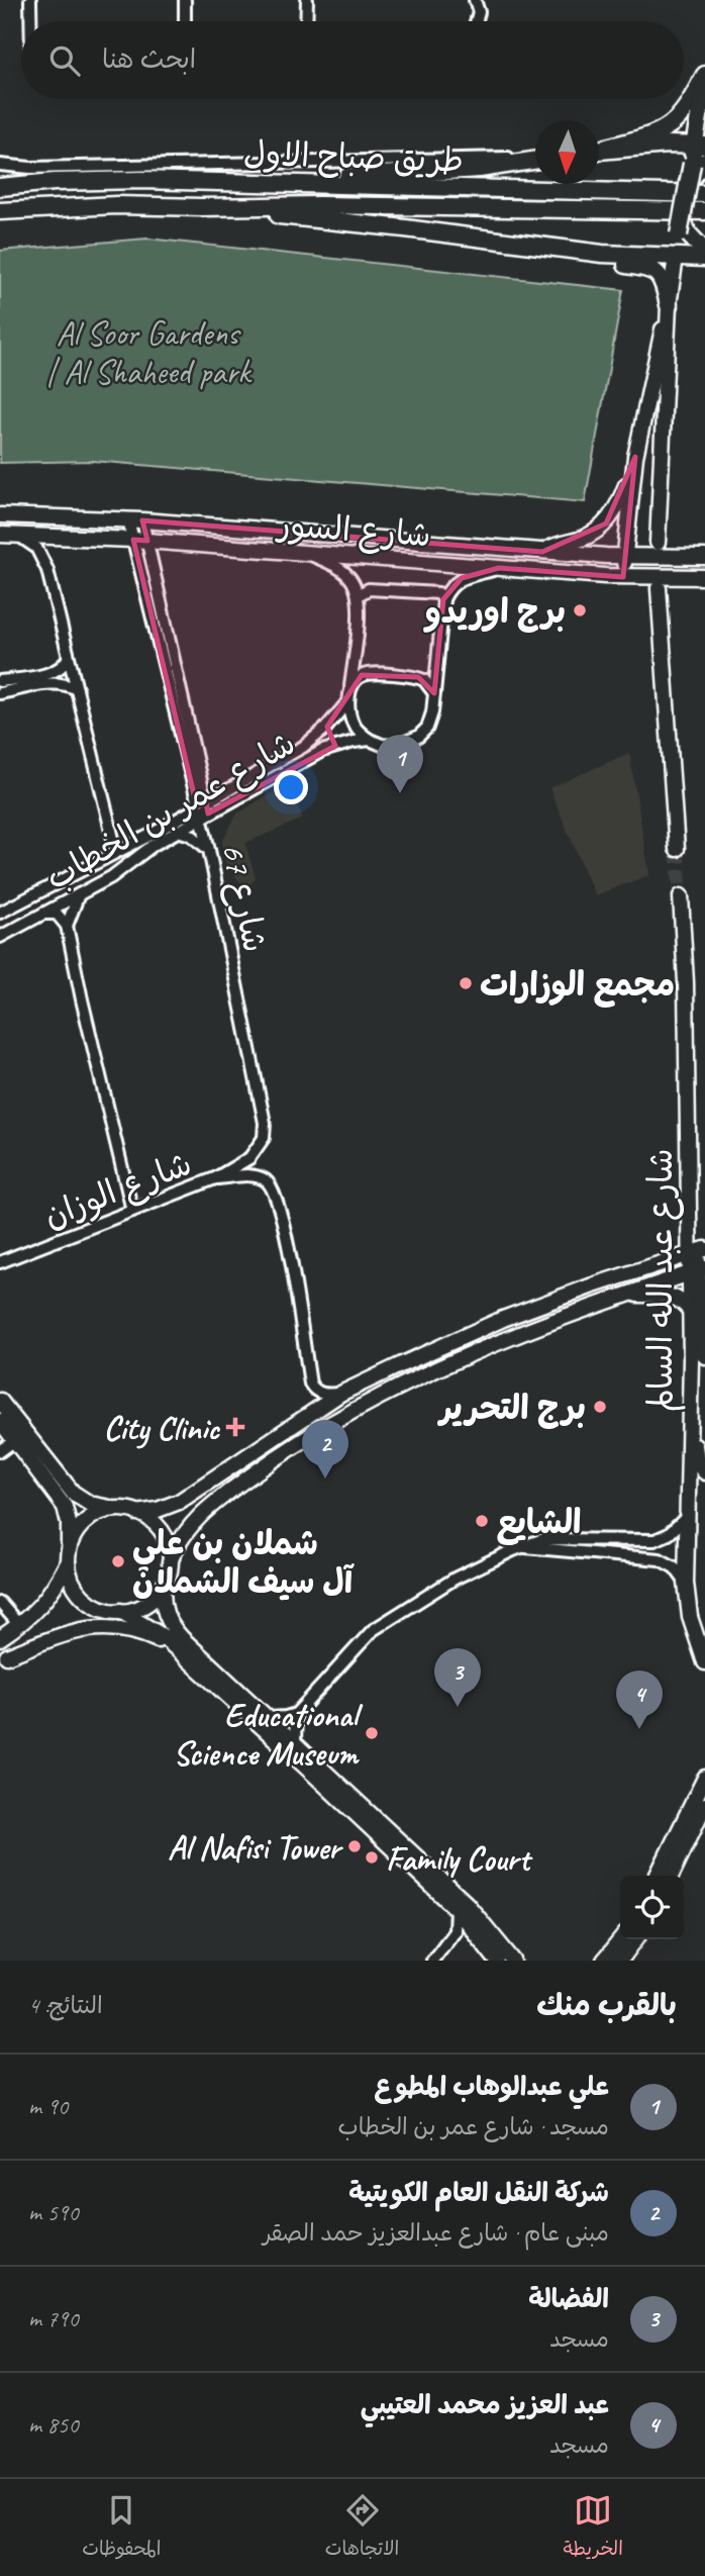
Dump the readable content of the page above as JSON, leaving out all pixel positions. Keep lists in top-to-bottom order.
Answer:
{
  "streets": {
    "highway": ["طريق صباح الاول"],
    "main road": ["شارع السور", "شارع عبد الله السالم"],
    "street": ["شارع عمر بن الخطاب", "شارع 67", "شارع الوزان"]
  },
  "crossings": [
    ["شارع السور", "شارع 67"],
    ["شارع عمر بن الخطاب", "شارع 67"],
    ["شارع 67", "شارع الوزان"]
  ],
  "parks": ["Al Soor Gardens | Al Shaheed park"],
  "places": {
    "other": [
      "برج اوريدو",
      "مجمع الوزارات",
      "برج التحرير",
      "الشايع",
      "شملان بن علي آل سيف الشملان",
      "Educational Science Museum",
      "Al Nafisi Tower",
      "Family Court"
    ],
    "health": ["City Clinic"]
  },
  "north": "bottom",
  "page": {
    "search": "ابحث هنا",
    "pins": [
      "1",
      "2",
      "3",
      "4"
    ],
    "heading": ["بالقرب منك", "النتائج: 4"],
    "list": [
      {
        "mark": "1",
        "name": "علي عبدالوهاب المطوع",
        "note": "مسجد · شارع عمر بن الخطاب",
        "value": "90 m"
      },
      {
        "mark": "2",
        "name": "شركة النقل العام الكويتية",
        "note": "مبنى عام · شارع عبدالعزيز حمد الصقر",
        "value": "590 m"
      },
      {
        "mark": "3",
        "name": "الفضالة",
        "note": "مسجد",
        "value": "790 m"
      },
      {
        "mark": "4",
        "name": "عبد العزيز محمد العتيبي",
        "note": "مسجد",
        "value": "850 m"
      }
    ],
    "nav": ["الخريطة", "الاتجاهات", "المحفوظات"]
  }
}
